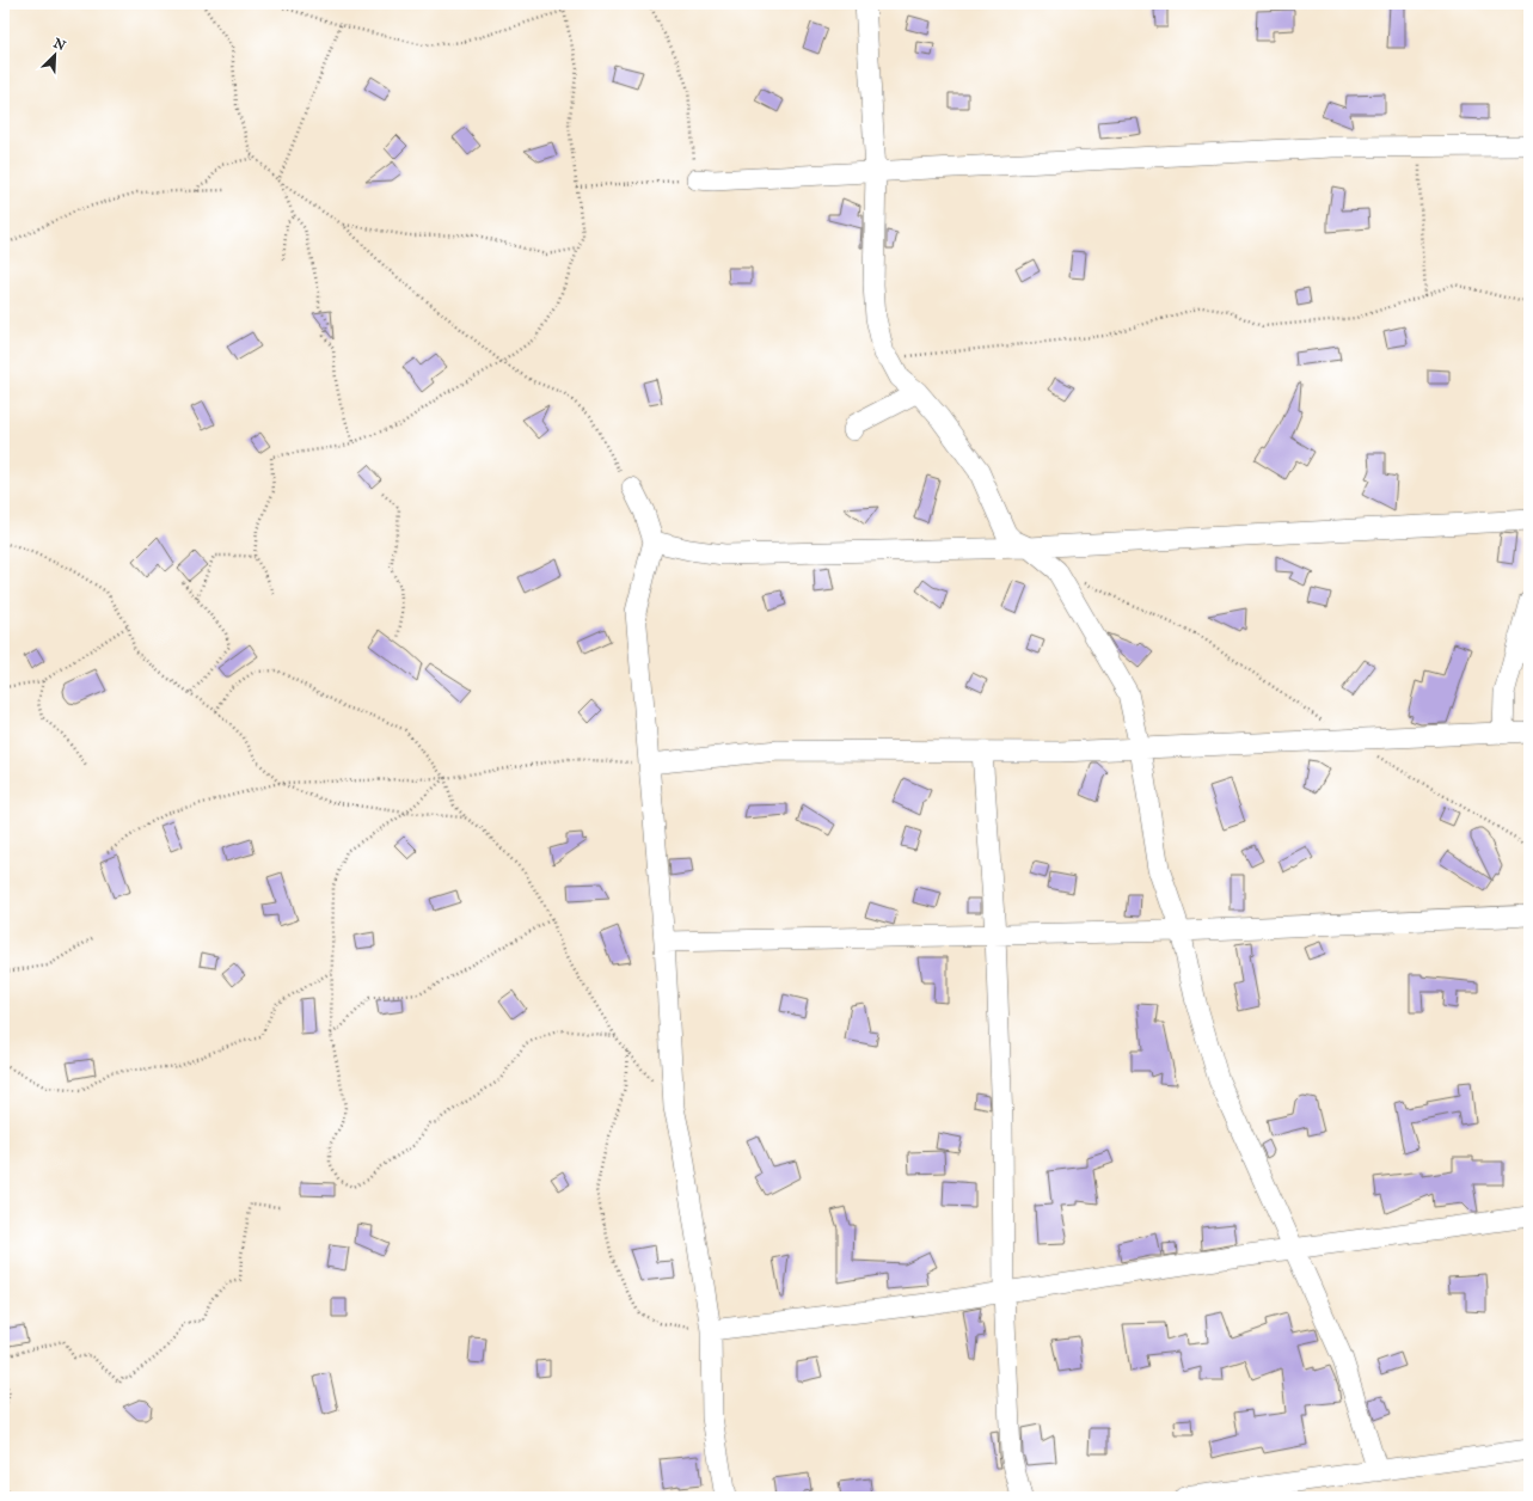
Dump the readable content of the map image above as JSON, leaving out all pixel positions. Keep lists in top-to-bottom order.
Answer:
{
  "north": "top right"
}
